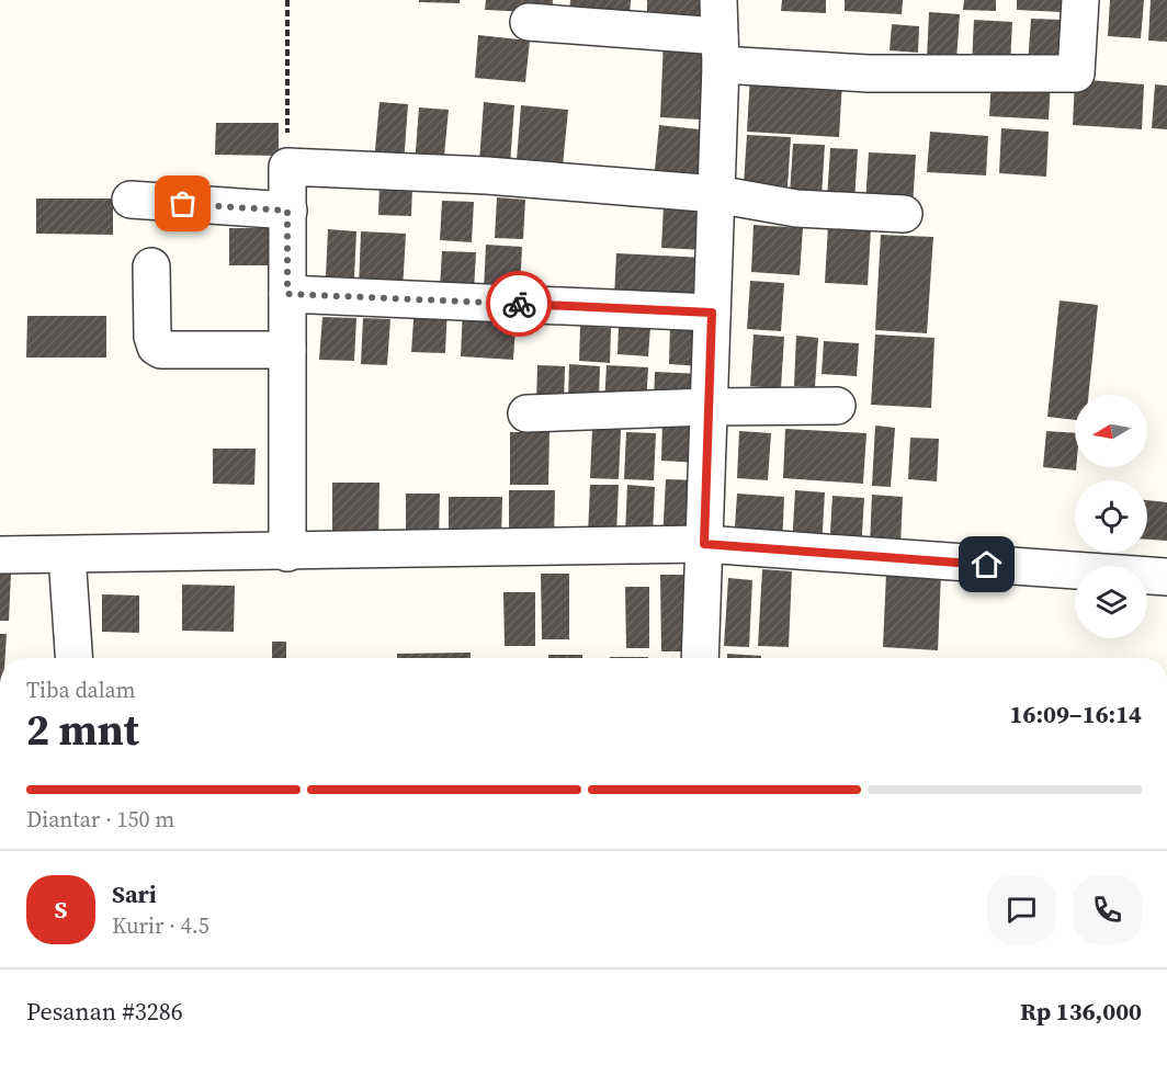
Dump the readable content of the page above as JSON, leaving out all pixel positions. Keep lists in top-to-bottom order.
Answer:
{
  "north": "left",
  "page": {
    "heading": ["2 mnt", "Tiba dalam", "16:09–16:14"],
    "panel": [
      "Sari",
      "Kurir · 4.5",
      "Pesanan #3286",
      "Rp 136,000"
    ],
    "bar": "Diantar · 150 m",
    "round": "S"
  }
}
